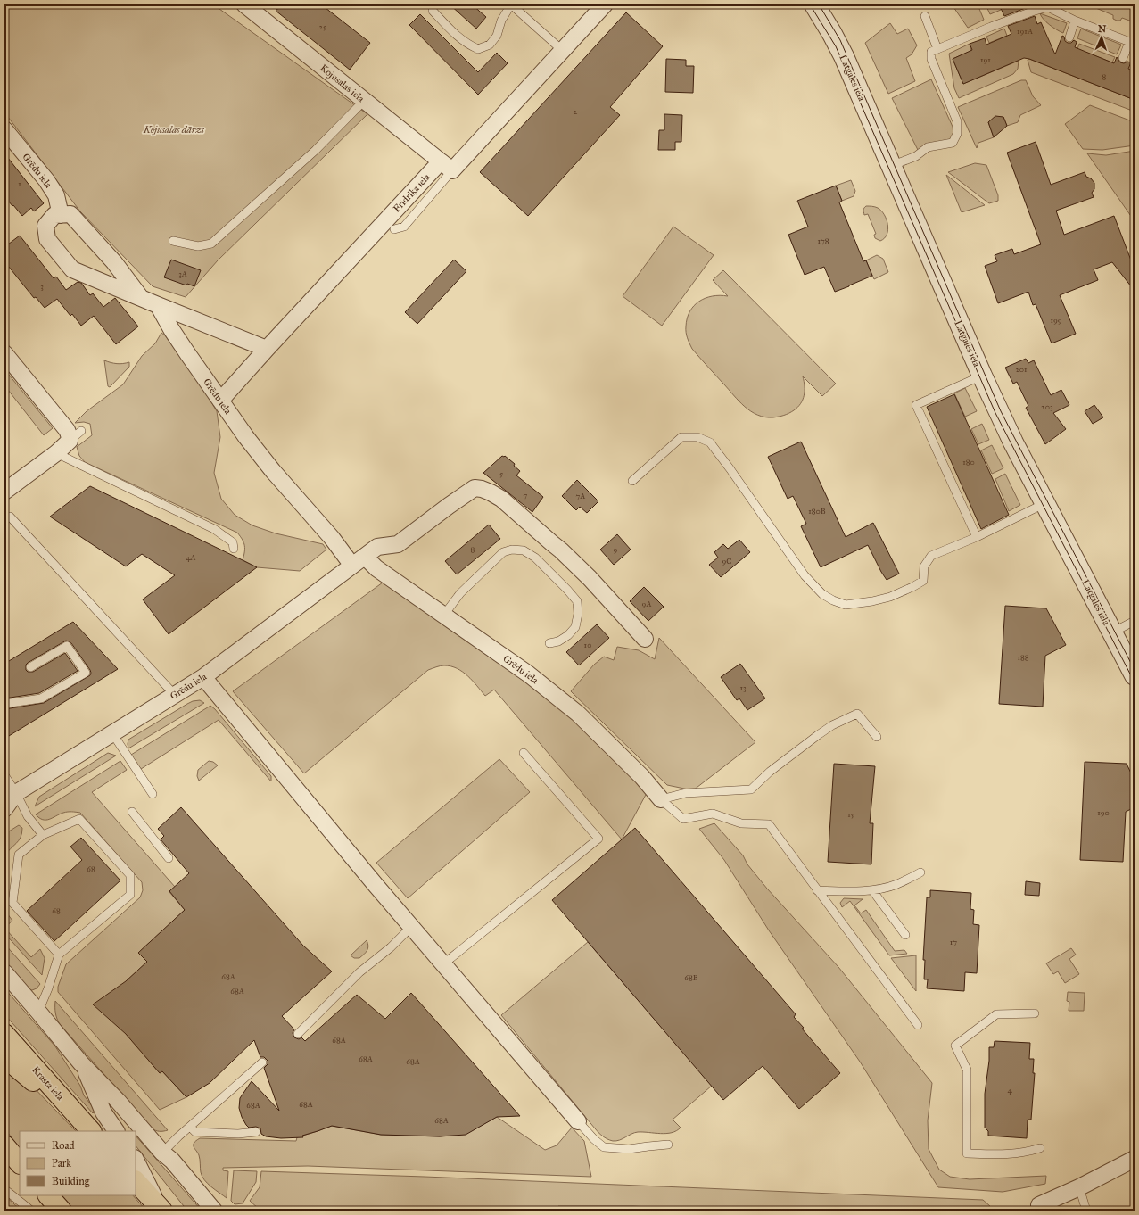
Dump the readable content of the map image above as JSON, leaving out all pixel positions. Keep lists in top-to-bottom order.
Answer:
{
  "streets": {
    "highway": ["Krasta iela"],
    "street": [
      "Latgales iela",
      "Kojusalas iela",
      "Grēdu iela",
      "Fridriķa iela"
    ]
  },
  "crossings": [
    ["Kojusalas iela", "Fridriķa iela"],
    ["Grēdu iela", "Fridriķa iela"]
  ],
  "parks": ["Kojusalas dārzs"],
  "house_numbers": [
    "25",
    "191A",
    "191",
    "8",
    "2",
    "1",
    "178",
    "3A",
    "3",
    "199",
    "201",
    "203",
    "180",
    "5",
    "7",
    "7A",
    "180B",
    "8",
    "9",
    "4A",
    "9C",
    "9A",
    "10",
    "188",
    "13",
    "190",
    "15",
    "68",
    "68",
    "17",
    "68A",
    "68B",
    "68A",
    "68A",
    "68A",
    "68A",
    "4",
    "68A",
    "68A",
    "68A"
  ],
  "legend": ["Road", "Park", "Building"],
  "north": "top"
}
